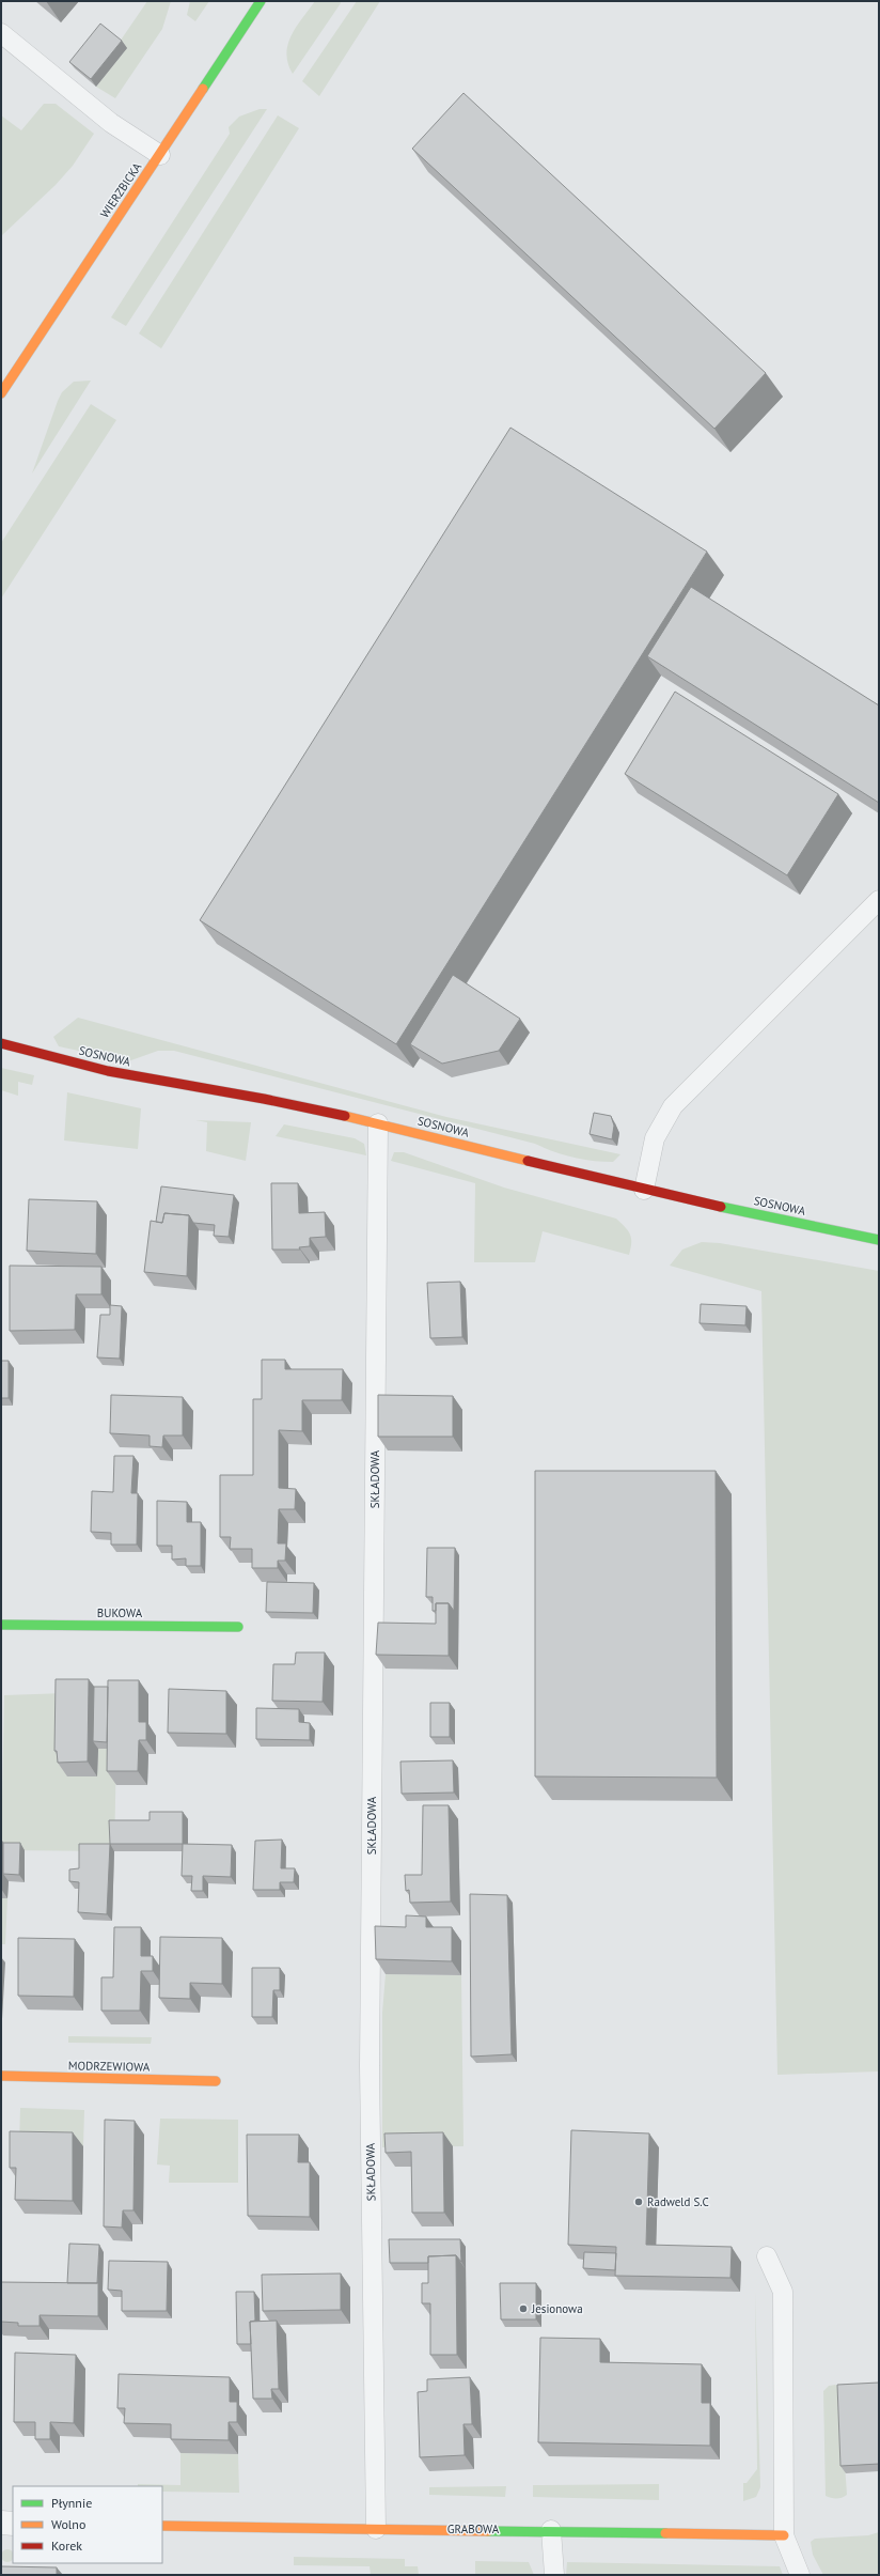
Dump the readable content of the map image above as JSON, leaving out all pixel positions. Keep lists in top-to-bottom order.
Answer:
{
  "streets": {
    "street": [
      "WIERZBICKA",
      "SOSNOWA",
      "BUKOWA",
      "MODRZEWIOWA",
      "GRABOWA"
    ],
    "lane": ["SKŁADOWA"]
  },
  "crossings": [
    ["SOSNOWA", "SKŁADOWA"],
    ["SKŁADOWA", "GRABOWA"]
  ],
  "places": ["Radweld S.C", "Jesionowa"],
  "legend": ["Płynnie", "Wolno", "Korek"]
}
